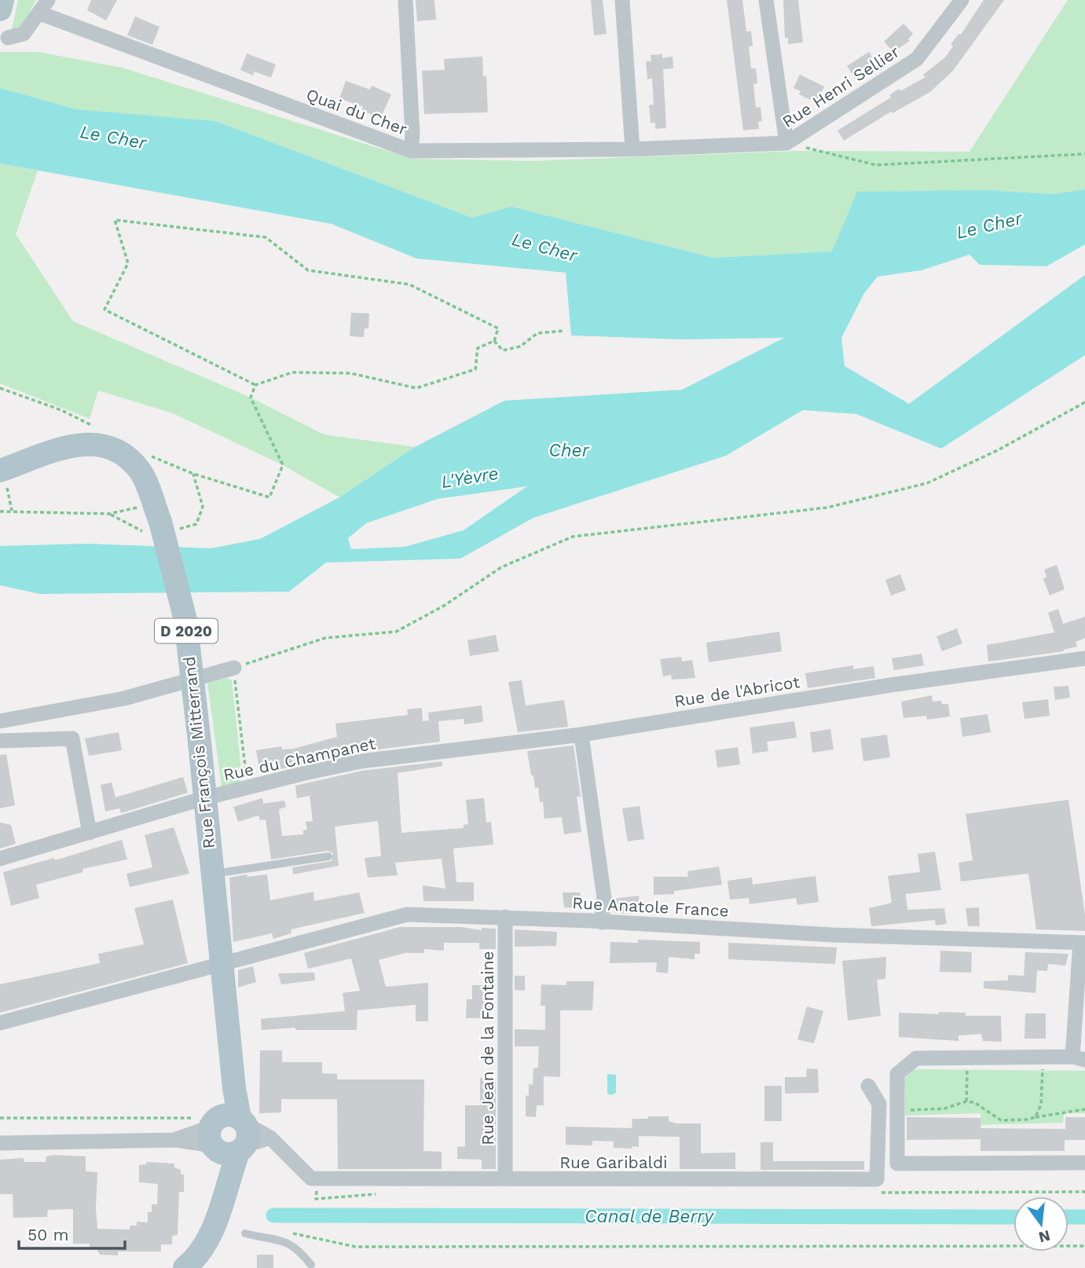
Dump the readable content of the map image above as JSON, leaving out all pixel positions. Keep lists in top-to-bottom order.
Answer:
{
  "streets": {
    "main road": ["D 2020", "Rue François Mitterrand"],
    "street": [
      "Rue Henri Sellier",
      "Quai du Cher",
      "Rue de l'Abricot",
      "Rue du Champanet",
      "Rue Anatole France",
      "Rue Jean de la Fontaine",
      "Rue Garibaldi"
    ]
  },
  "crossings": [
    ["Rue Henri Sellier", "Quai du Cher"],
    ["Rue de l'Abricot", "Rue du Champanet"],
    ["Rue François Mitterrand", "Rue du Champanet"],
    ["Rue François Mitterrand", "Rue Anatole France"],
    ["Rue François Mitterrand", "Rue Garibaldi"],
    ["Rue Anatole France", "Rue Jean de la Fontaine"],
    ["Rue Jean de la Fontaine", "Rue Garibaldi"]
  ],
  "water": [
    "Le Cher",
    "Cher",
    "L'Yèvre",
    "Canal de Berry"
  ],
  "scale_bar": "50 m",
  "north": "bottom"
}
